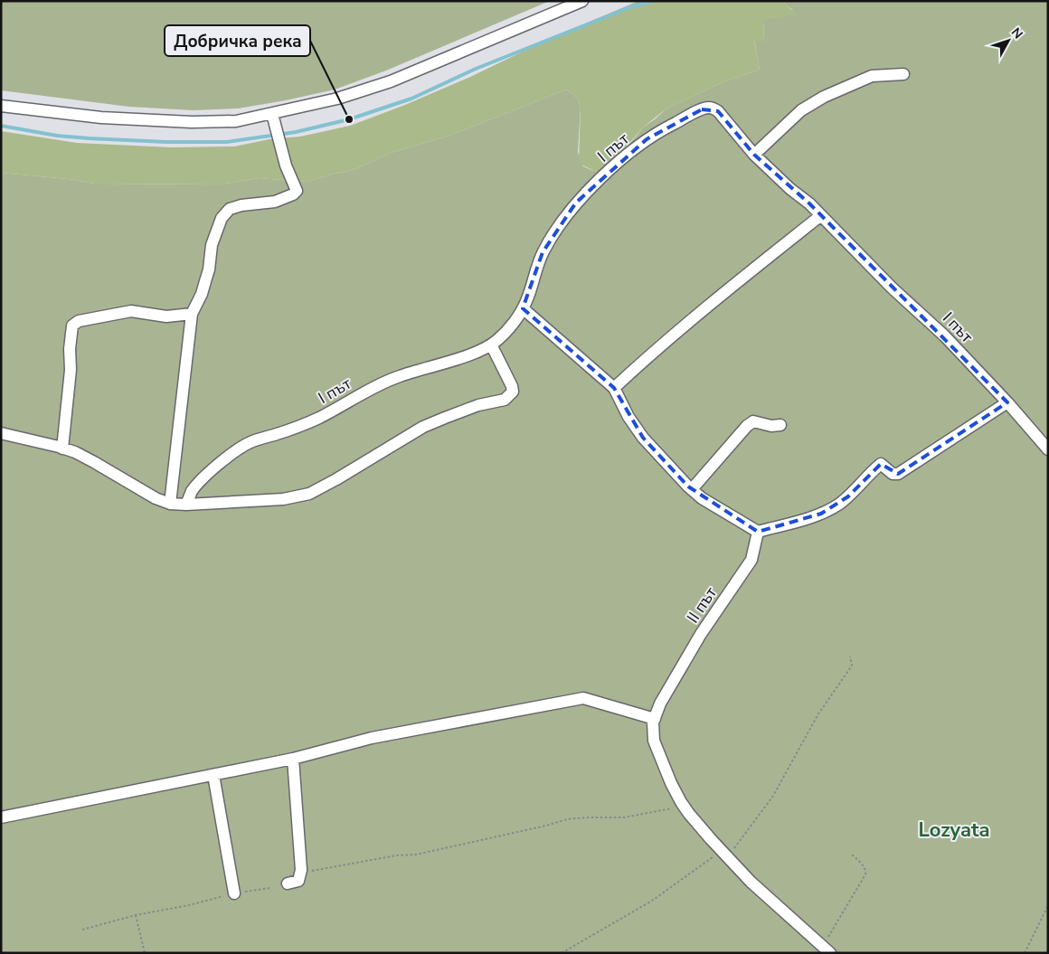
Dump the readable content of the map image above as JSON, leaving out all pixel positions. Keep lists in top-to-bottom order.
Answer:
{
  "streets": {
    "street": ["І път", "ІІ път"]
  },
  "districts": ["Lozyata"],
  "places": ["Добричка река"],
  "north": "top right"
}
